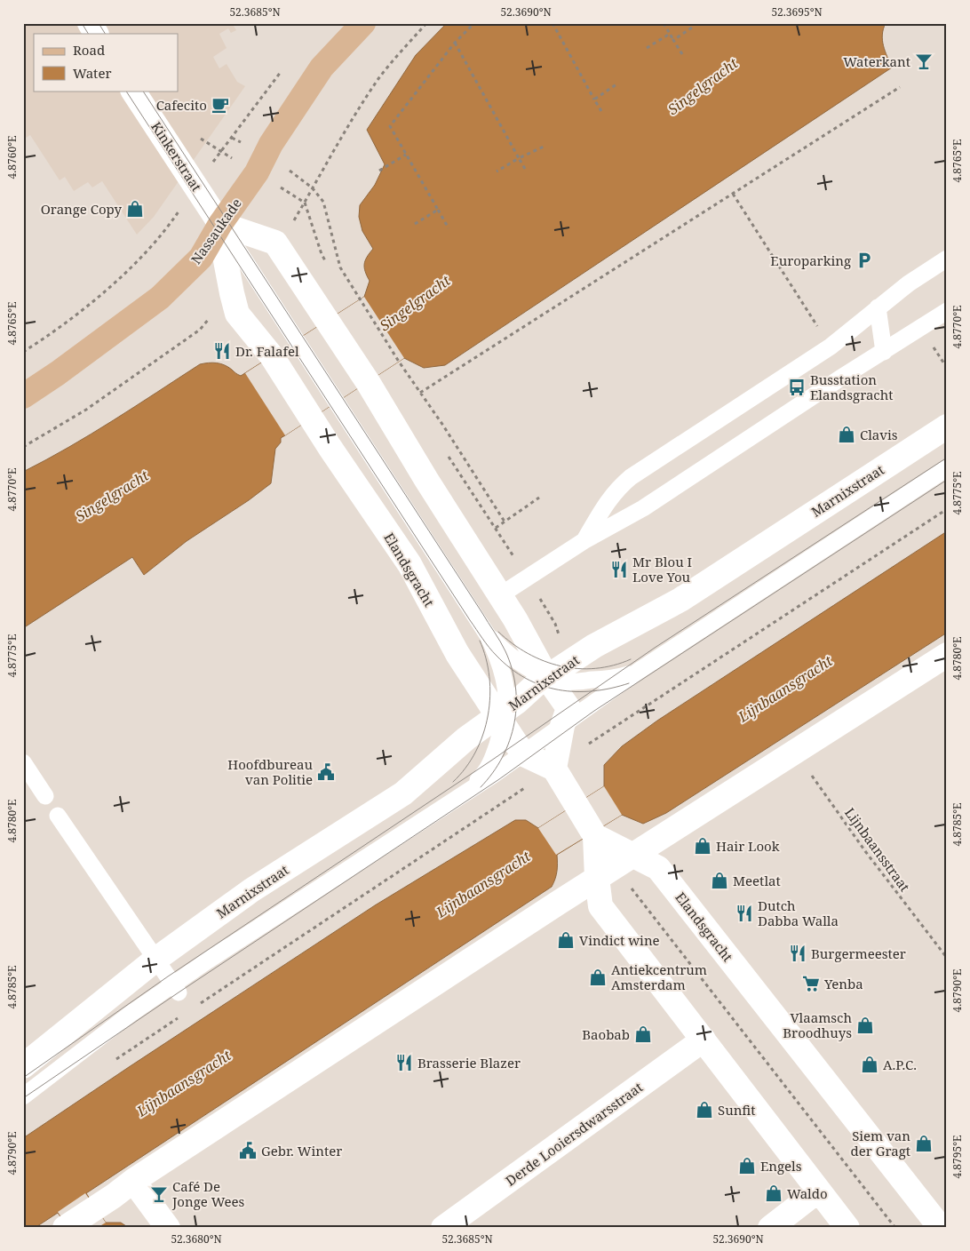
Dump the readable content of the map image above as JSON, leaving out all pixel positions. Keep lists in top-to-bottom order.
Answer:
{
  "streets": {
    "main road": ["Nassaukade"],
    "street": [
      "Kinkerstraat",
      "Marnixstraat",
      "Elandsgracht",
      "Derde Looiersdwarsstraat"
    ],
    "path": ["Lijnbaansstraat"]
  },
  "crossings": [
    ["Kinkerstraat", "Nassaukade"],
    ["Kinkerstraat", "Elandsgracht"],
    ["Marnixstraat", "Elandsgracht"]
  ],
  "water": ["Singelgracht", "Lijnbaansgracht"],
  "places": {
    "bar": ["Waterkant", "Café De Jonge Wees"],
    "cafe": ["Cafecito"],
    "shop": [
      "Orange Copy",
      "Clavis",
      "Hair Look",
      "Meetlat",
      "Vindict wine",
      "Antiekcentrum Amsterdam",
      "Vlaamsch Broodhuys",
      "Baobab",
      "A.P.C.",
      "Sunfit",
      "Siem van der Gragt",
      "Engels",
      "Waldo"
    ],
    "parking": ["Europarking"],
    "restaurant": [
      "Dr. Falafel",
      "Mr Blou I Love You",
      "Dutch Dabba Walla",
      "Burgermeester",
      "Brasserie Blazer"
    ],
    "bus stop": ["Busstation Elandsgracht"],
    "public building": ["Hoofdbureau van Politie", "Gebr. Winter"],
    "supermarket": ["Yenba"]
  },
  "legend": ["Road", "Water"],
  "coordinates": [
    "52.3685°N",
    "52.3690°N",
    "52.3695°N",
    "4.8760°E",
    "4.8765°E",
    "4.8770°E",
    "4.8775°E",
    "4.8780°E",
    "4.8785°E",
    "4.8790°E",
    "4.8795°E",
    "52.3680°N"
  ]
}
